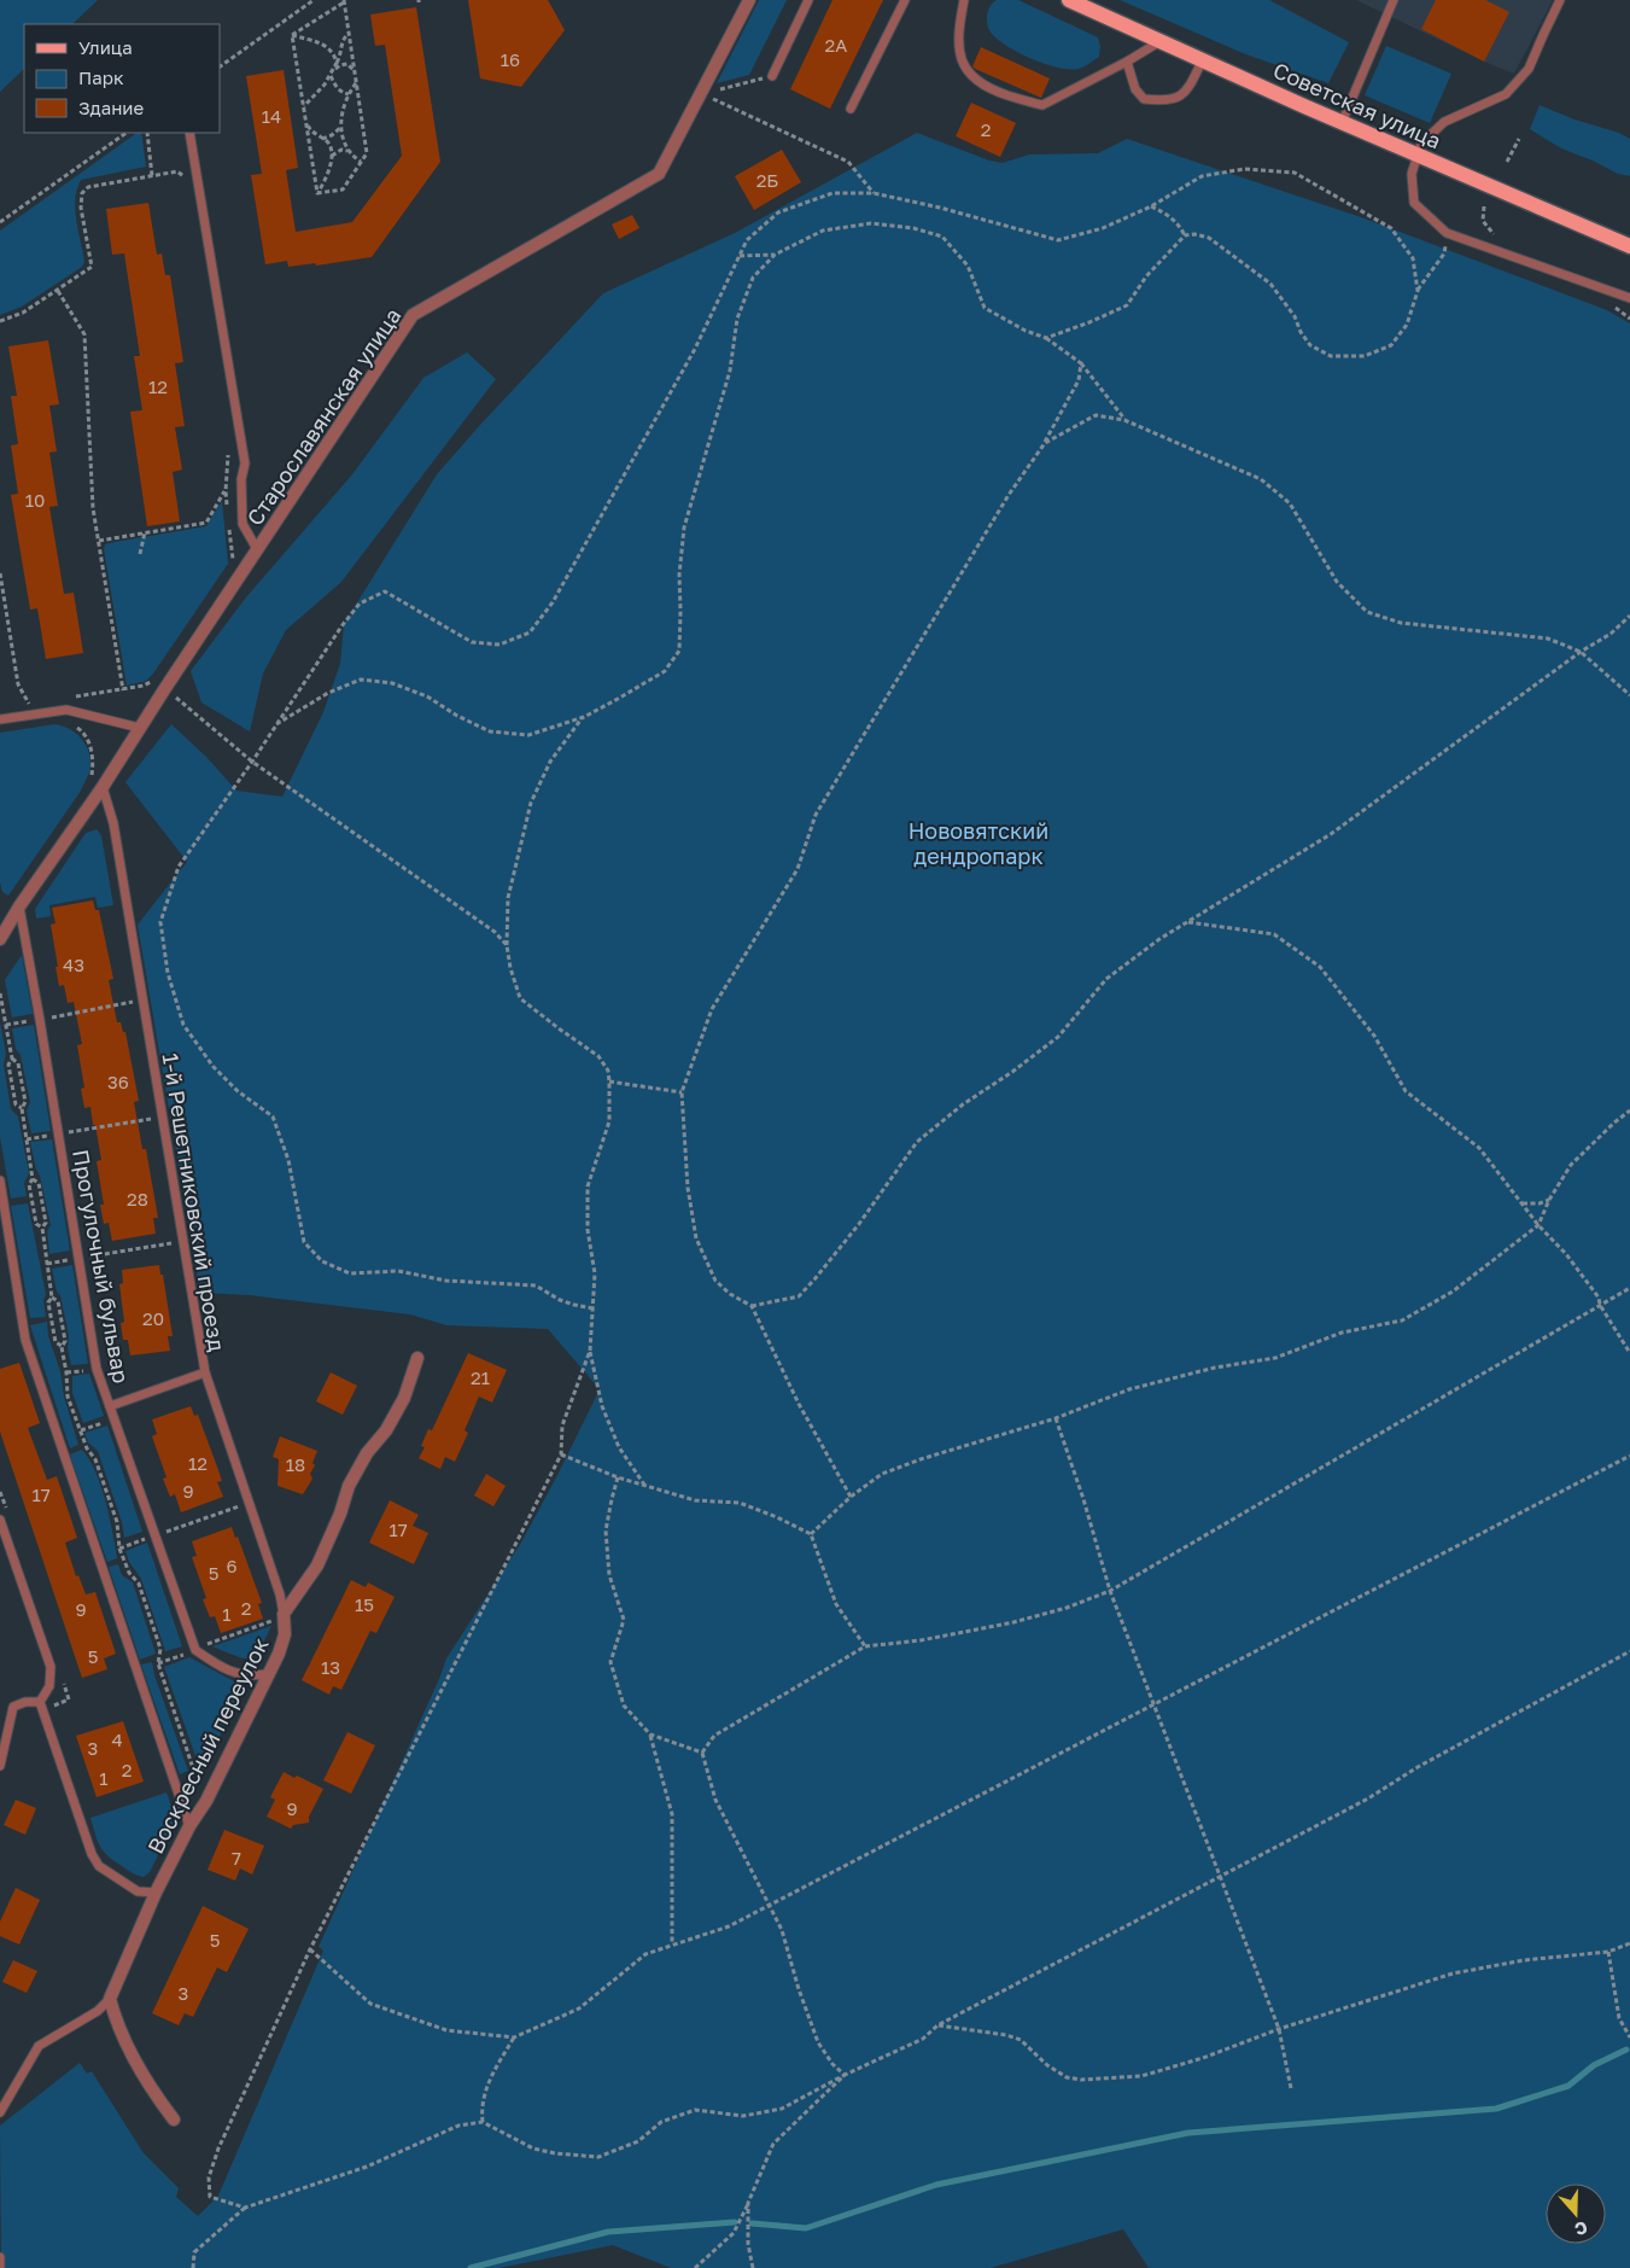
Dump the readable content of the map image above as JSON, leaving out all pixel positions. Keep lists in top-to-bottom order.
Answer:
{
  "streets": {
    "main road": ["Советская улица"],
    "street": ["Старославянская улица", "Воскресный переулок"],
    "lane": ["1-й Решетниковский проезд", "Прогулочный бульвар"]
  },
  "crossings": [
    ["Старославянская улица", "1-й Решетниковский проезд"],
    ["Старославянская улица", "Прогулочный бульвар"],
    ["1-й Решетниковский проезд", "Воскресный переулок"]
  ],
  "parks": ["Нововятский дендропарк"],
  "house_numbers": [
    "2А",
    "16",
    "14",
    "2",
    "2Б",
    "12",
    "10",
    "43",
    "36",
    "28",
    "20",
    "21",
    "12",
    "18",
    "9",
    "17",
    "17",
    "6",
    "5",
    "15",
    "2",
    "9",
    "1",
    "5",
    "13",
    "4",
    "3",
    "2",
    "1",
    "9",
    "7",
    "5",
    "3"
  ],
  "legend": ["Улица", "Парк", "Здание"],
  "north": "bottom"
}
